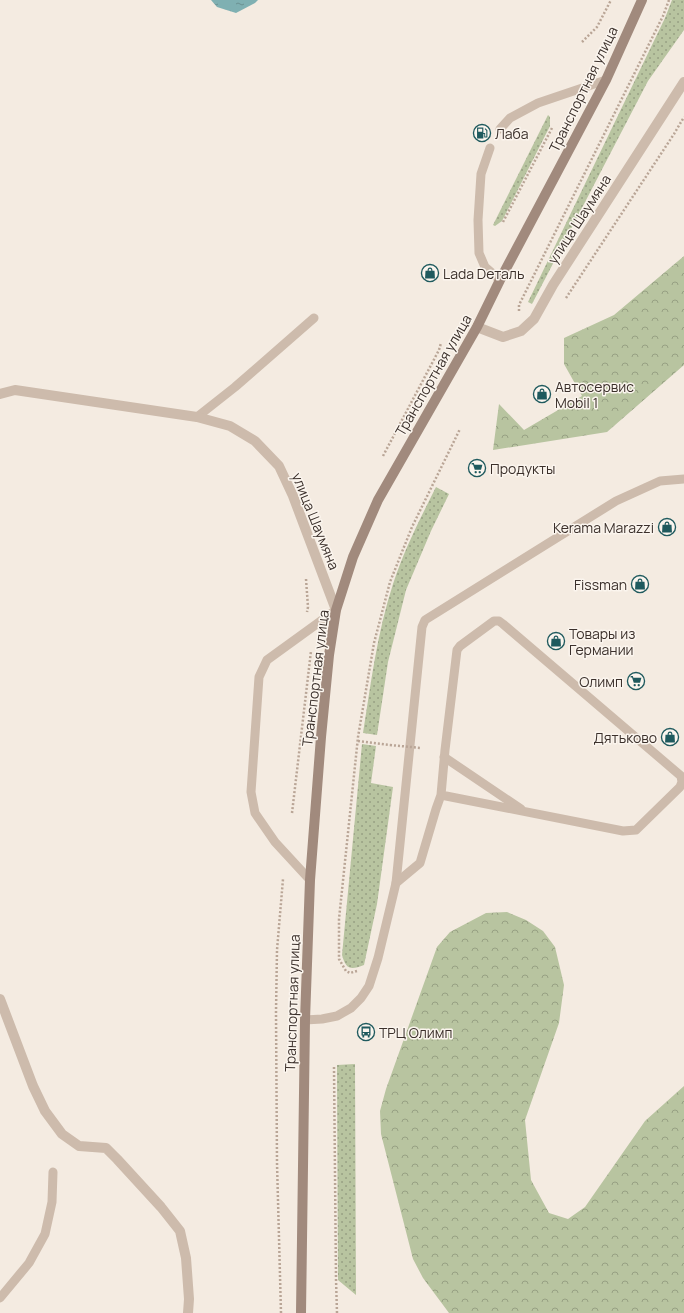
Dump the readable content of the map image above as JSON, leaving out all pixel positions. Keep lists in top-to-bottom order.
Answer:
{
  "streets": {
    "main road": ["Транспортная улица"],
    "street": ["улица Шаумяна"]
  },
  "crossings": [
    ["Транспортная улица", "улица Шаумяна"]
  ],
  "places": {
    "fuel station": ["Лаба"],
    "shop": [
      "Lada Dеталь",
      "Автосервис Mobil 1",
      "Kerama Marazzi",
      "Fissman",
      "Товары из Германии",
      "Дятьково"
    ],
    "supermarket": ["Продукты", "Олимп"],
    "bus stop": ["ТРЦ Олимп"]
  }
}
